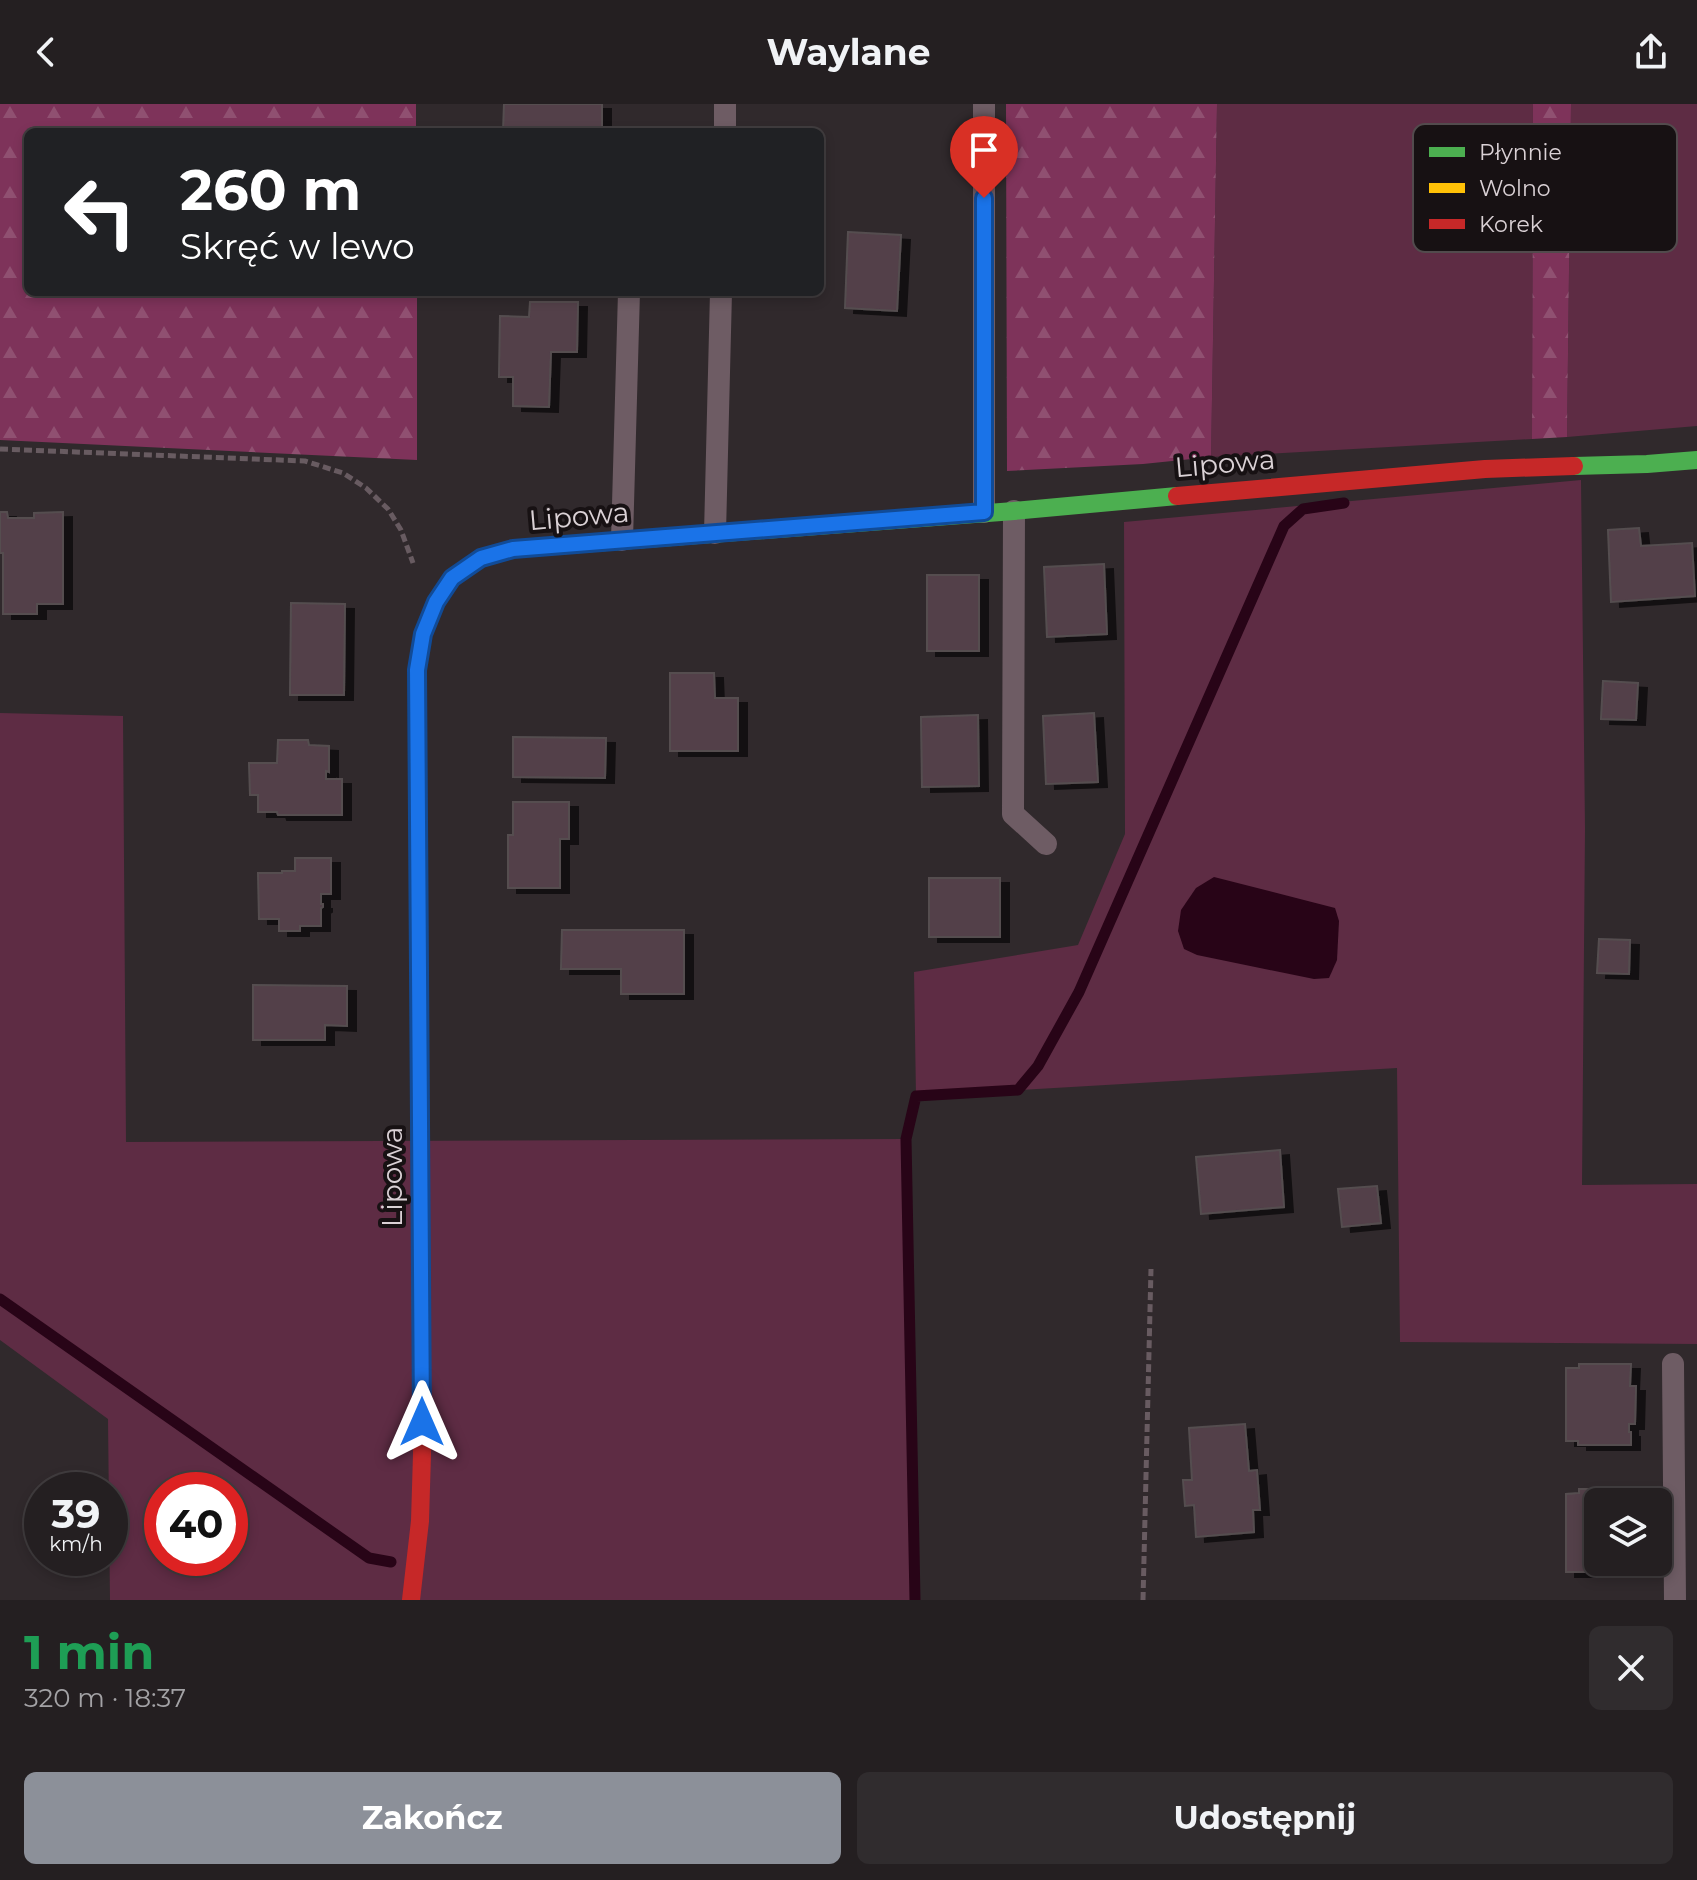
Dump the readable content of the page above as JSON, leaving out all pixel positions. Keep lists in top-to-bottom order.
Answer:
{
  "streets": {
    "street": ["Lipowa"]
  },
  "legend": ["Płynnie", "Wolno", "Korek"],
  "page": {
    "header": "Waylane",
    "turn": ["260 m", "Skręć w lewo"],
    "speed": "39 km/h",
    "limit": "40",
    "heading": ["1 min", "320 m · 18:37"],
    "buttons": ["Zakończ", "Udostępnij"]
  }
}
